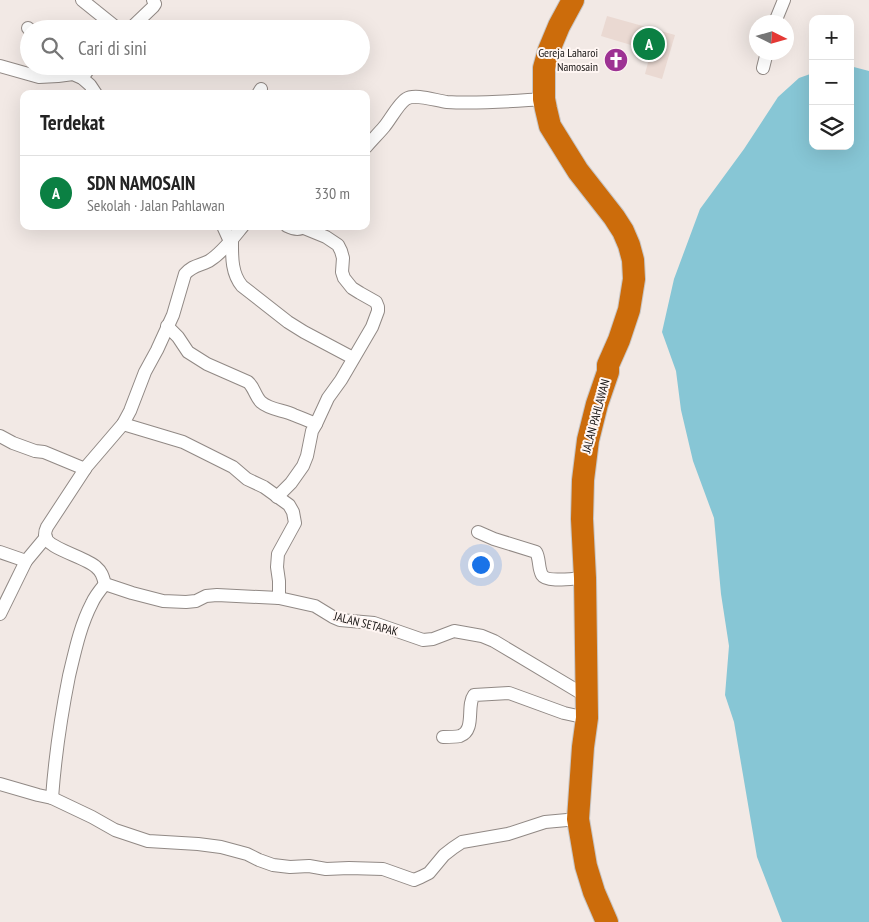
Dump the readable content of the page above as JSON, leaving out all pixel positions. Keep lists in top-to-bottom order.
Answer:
{
  "streets": {
    "highway": ["JALAN PAHLAWAN"],
    "street": ["JALAN SETAPAK"]
  },
  "crossings": [
    ["JALAN PAHLAWAN", "JALAN SETAPAK"]
  ],
  "places": {
    "church": ["Gereja Laharoi Namosain"]
  },
  "north": "right",
  "page": {
    "map_buttons": ["+", "−"],
    "search": "Cari di sini",
    "pins": "A",
    "heading": "Terdekat",
    "list": [
      {
        "mark": "A",
        "name": "SDN NAMOSAIN",
        "note": "Sekolah · Jalan Pahlawan",
        "value": "330 m"
      }
    ]
  }
}
